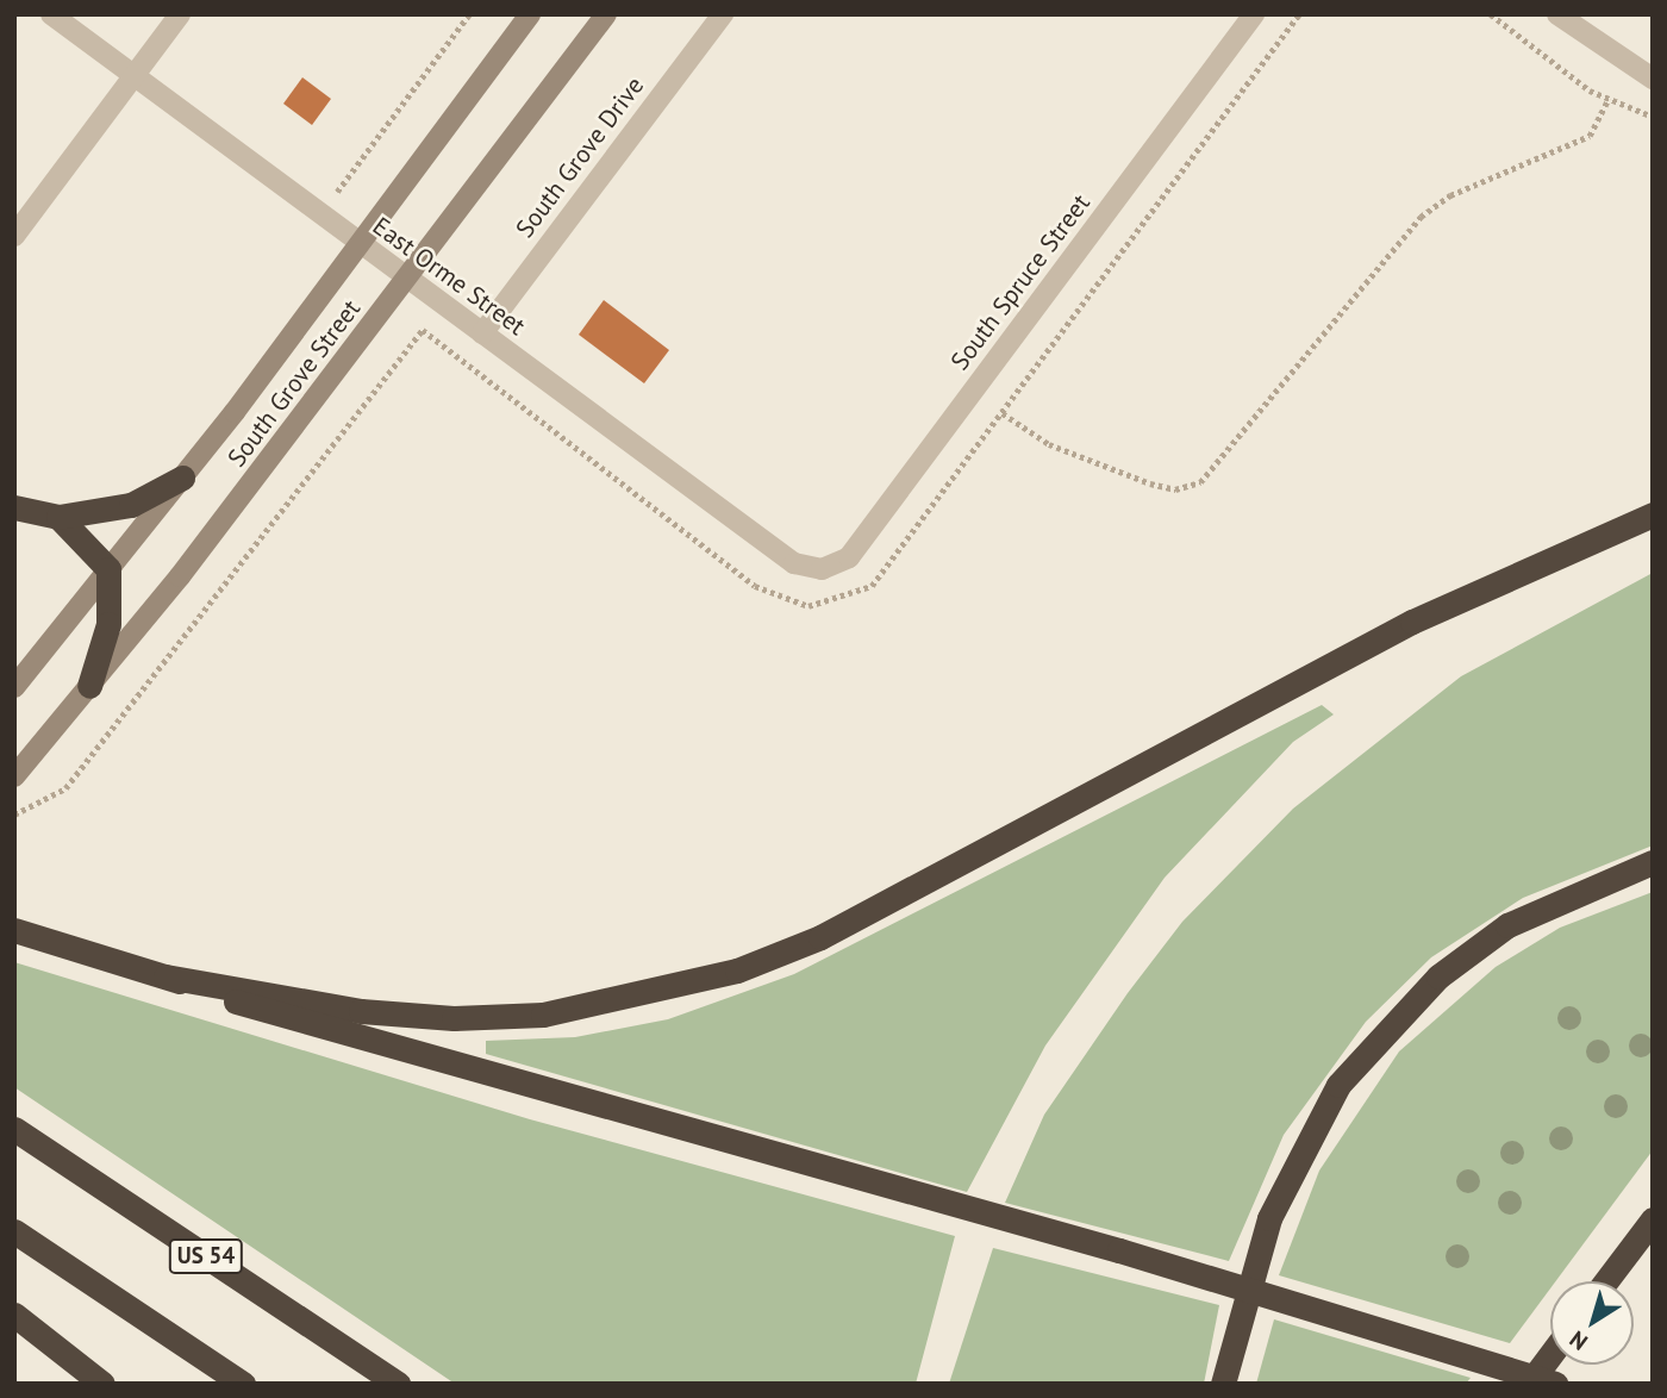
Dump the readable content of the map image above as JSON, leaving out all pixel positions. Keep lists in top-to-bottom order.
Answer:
{
  "streets": {
    "highway": ["US 54"],
    "street": [
      "South Grove Drive",
      "East Orme Street",
      "South Spruce Street",
      "South Grove Street"
    ]
  },
  "crossings": [
    ["South Grove Drive", "East Orme Street"],
    ["East Orme Street", "South Spruce Street"],
    ["East Orme Street", "South Grove Street"]
  ],
  "north": "bottom left"
}
